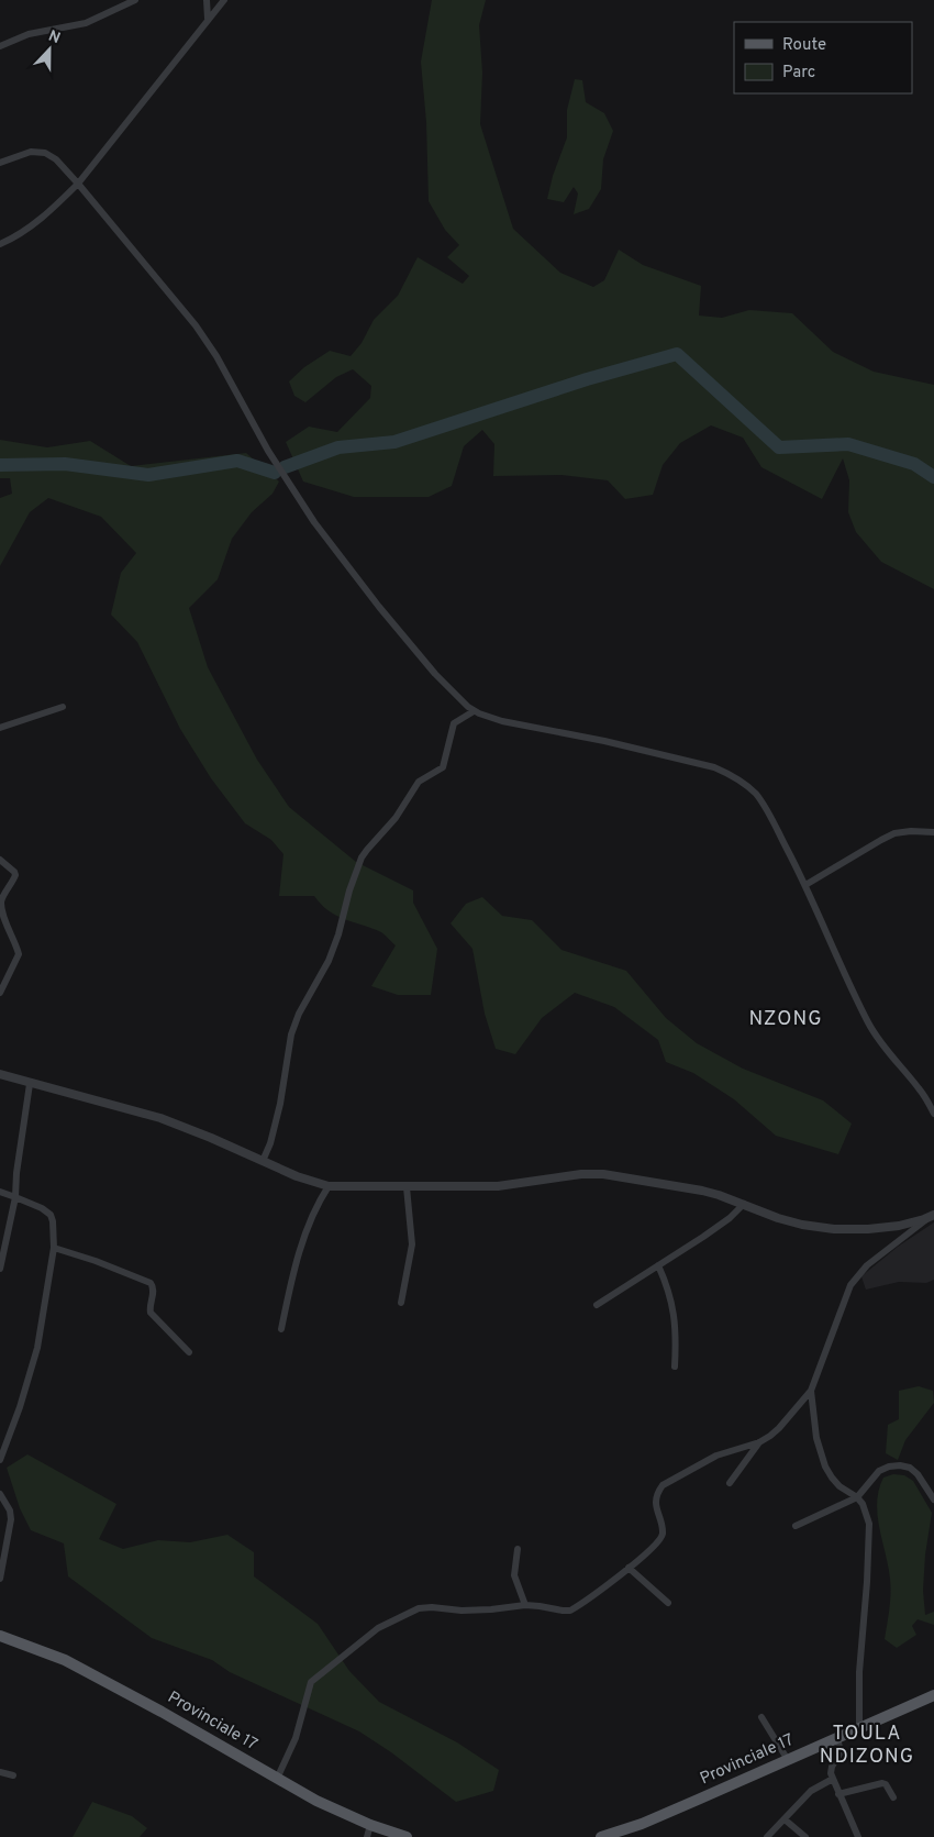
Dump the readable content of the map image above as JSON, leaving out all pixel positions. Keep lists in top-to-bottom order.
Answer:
{
  "streets": {
    "main road": ["Provinciale 17"]
  },
  "districts": ["NZONG", "TOULA NDIZONG"],
  "legend": ["Route", "Parc"],
  "north": "top"
}
